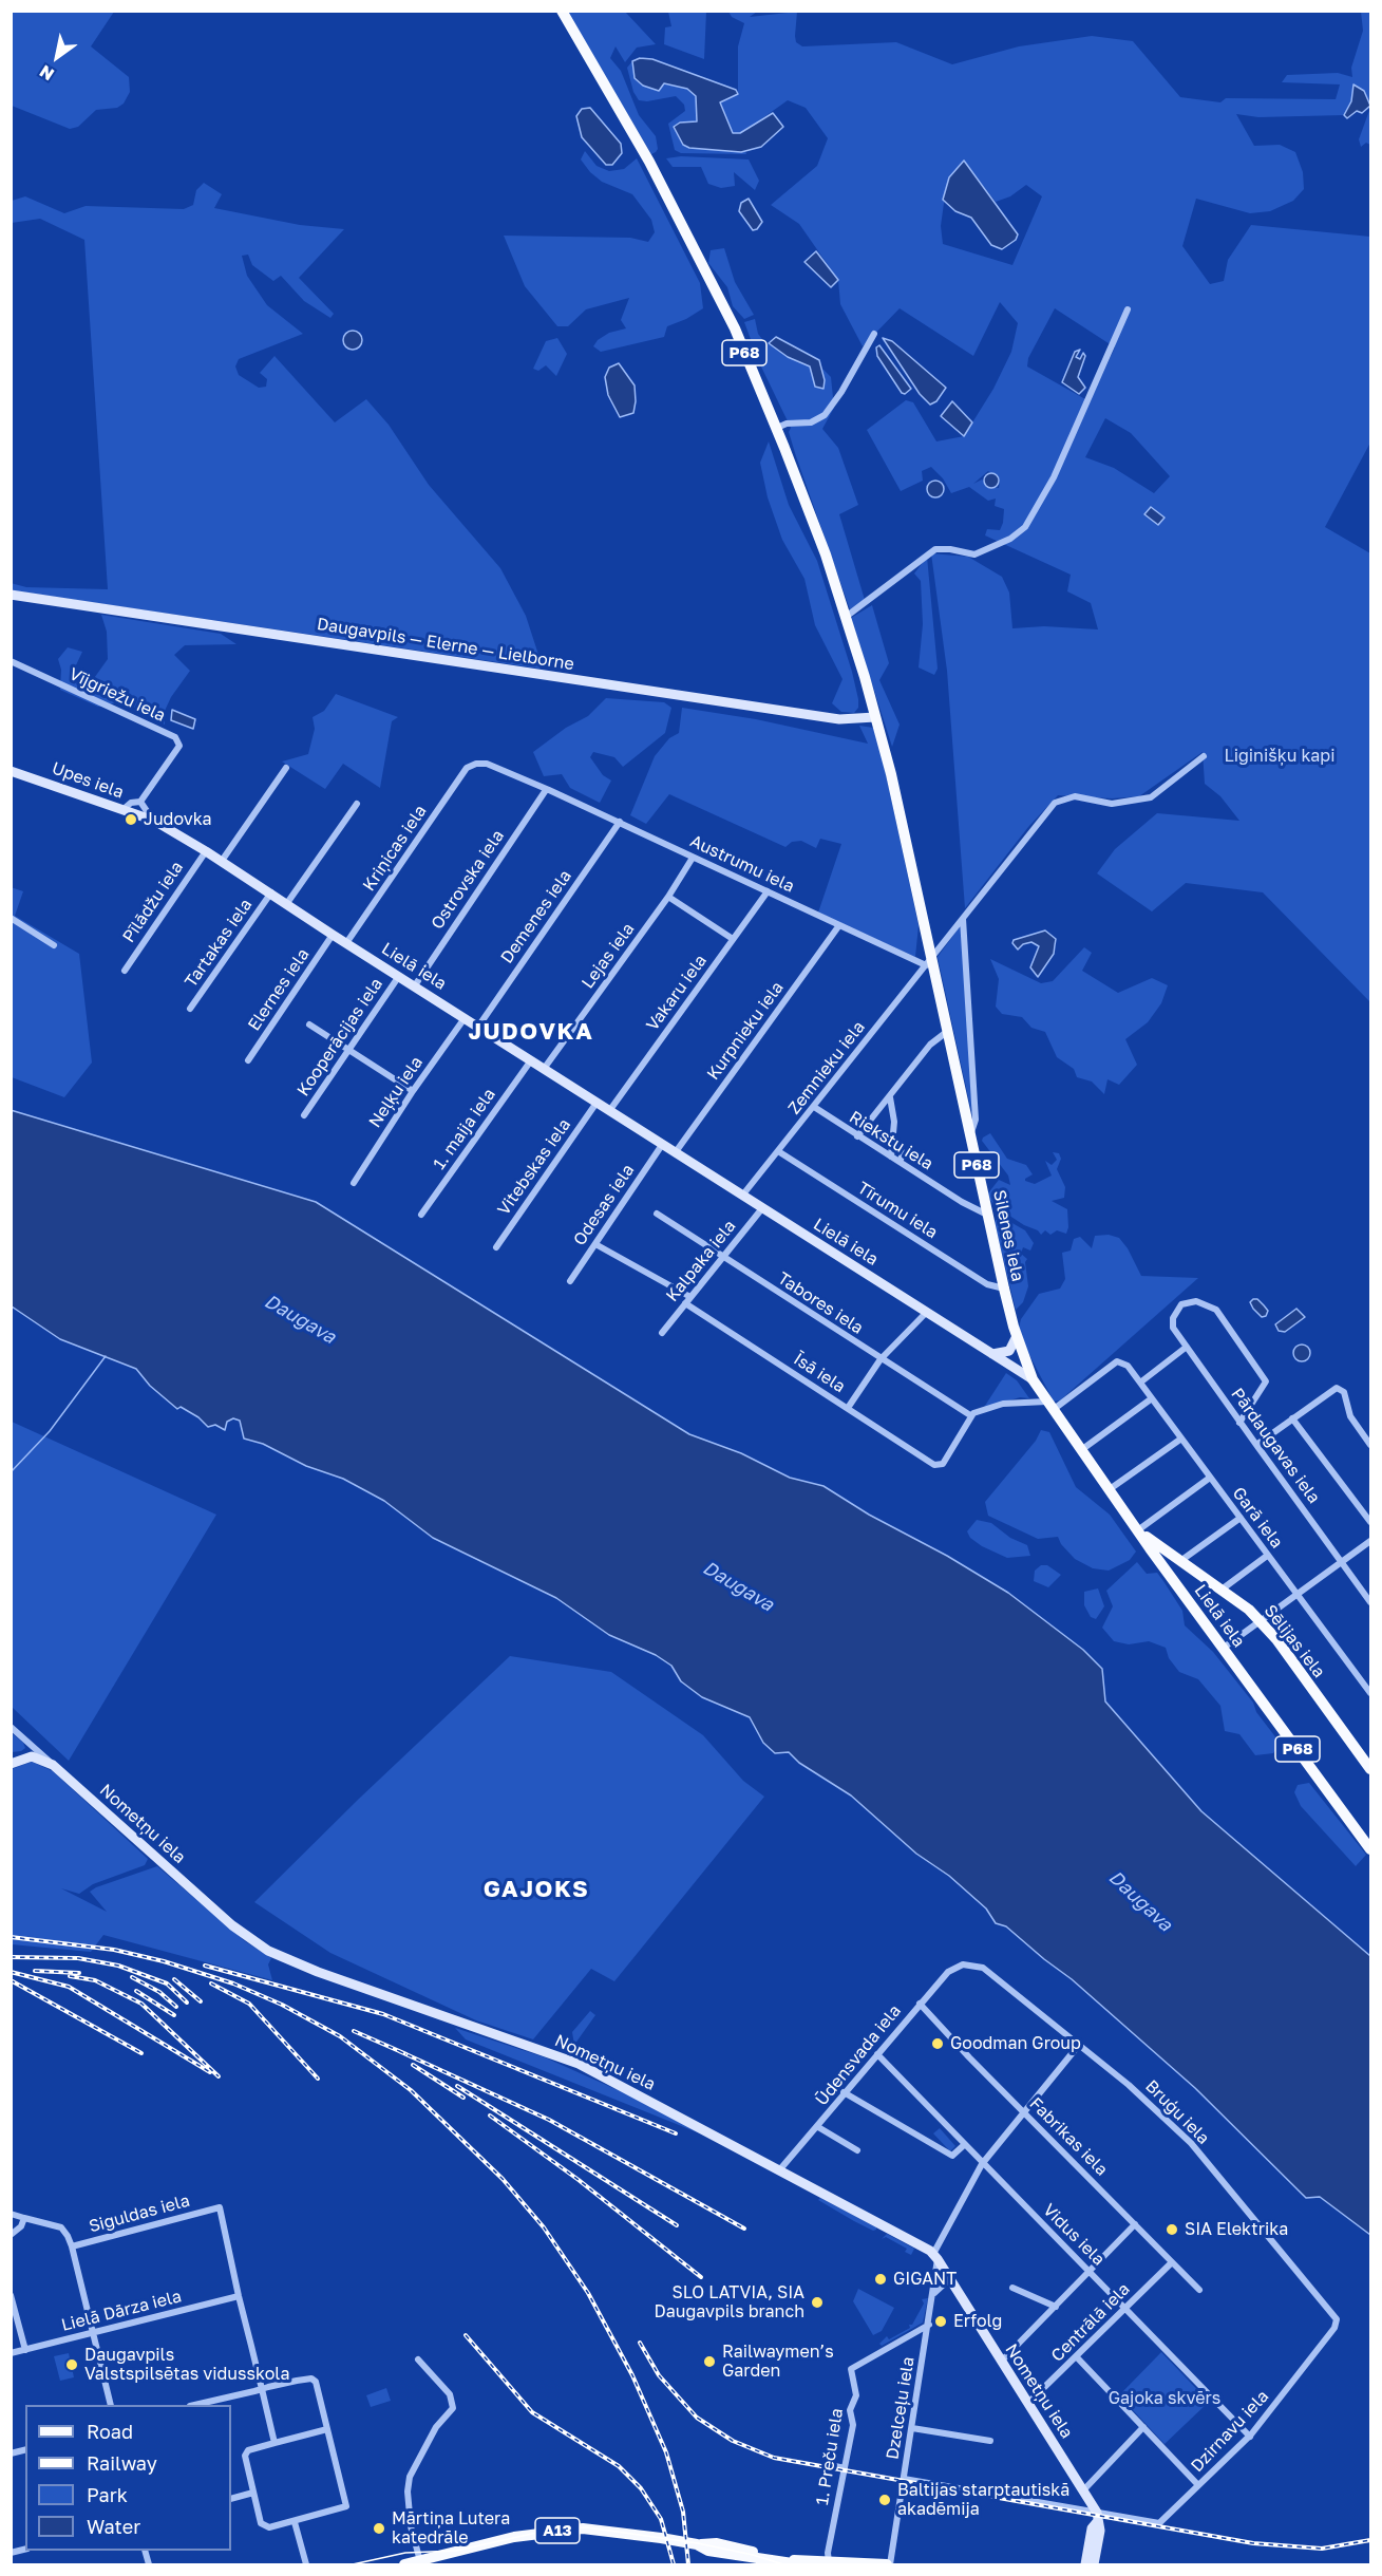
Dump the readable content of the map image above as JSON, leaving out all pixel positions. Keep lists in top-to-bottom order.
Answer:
{
  "streets": {
    "main road": [
      "P68",
      "Lielā iela",
      "Silenes iela",
      "Sēlijas iela",
      "A13"
    ],
    "street": [
      "Daugavpils — Elerne — Lielborne",
      "Vījgriežu iela",
      "Upes iela",
      "Kriņicas iela",
      "Austrumu iela",
      "Ostrovska iela",
      "Pīlādžu iela",
      "Demenes iela",
      "Tartakas iela",
      "Lejas iela",
      "Elernes iela",
      "Vakaru iela",
      "Kurpnieku iela",
      "Kooperācijas iela",
      "Zemnieku iela",
      "Neļķu iela",
      "1. maija iela",
      "Riekstu iela",
      "Vitebskas iela",
      "Odesas iela",
      "Tīrumu iela",
      "Kalpaka iela",
      "Tabores iela",
      "Īsā iela",
      "Pārdaugavas iela",
      "Garā iela",
      "Nometņu iela",
      "Ūdensvada iela",
      "Bruģu iela",
      "Fabrikas iela",
      "Siguldas iela",
      "Vidus iela",
      "Lielā Dārza iela",
      "Centrālā iela",
      "Dzelceļu iela",
      "Dzirnavu iela",
      "1. Preču iela"
    ]
  },
  "crossings": [
    ["P68", "Daugavpils — Elerne — Lielborne"],
    ["P68", "Austrumu iela"],
    ["P68", "Zemnieku iela"],
    ["P68", "Silenes iela"],
    ["Upes iela", "Lielā iela"],
    ["Kriņicas iela", "Austrumu iela"],
    ["Kriņicas iela", "Lielā iela"],
    ["Austrumu iela", "Ostrovska iela"],
    ["Austrumu iela", "Demenes iela"],
    ["Austrumu iela", "Lejas iela"],
    ["Austrumu iela", "Vakaru iela"],
    ["Austrumu iela", "Kurpnieku iela"],
    ["Austrumu iela", "Zemnieku iela"],
    ["Austrumu iela", "Silenes iela"],
    ["Ostrovska iela", "Lielā iela"],
    ["Pīlādžu iela", "Lielā iela"],
    ["Demenes iela", "Lielā iela"],
    ["Tartakas iela", "Lielā iela"],
    ["Lejas iela", "Lielā iela"],
    ["Lielā iela", "Elernes iela"],
    ["Lielā iela", "Vakaru iela"],
    ["Lielā iela", "Kurpnieku iela"],
    ["Lielā iela", "Kooperācijas iela"],
    ["Lielā iela", "Zemnieku iela"],
    ["Lielā iela", "Neļķu iela"],
    ["Lielā iela", "1. maija iela"],
    ["Lielā iela", "Vitebskas iela"],
    ["Lielā iela", "Odesas iela"],
    ["Lielā iela", "Silenes iela"],
    ["Lielā iela", "Kalpaka iela"],
    ["Lielā iela", "Garā iela"],
    ["Lielā iela", "Sēlijas iela"],
    ["Zemnieku iela", "Riekstu iela"],
    ["Zemnieku iela", "Tīrumu iela"],
    ["Zemnieku iela", "Silenes iela"],
    ["Riekstu iela", "Silenes iela"],
    ["Odesas iela", "Īsā iela"],
    ["Tīrumu iela", "Silenes iela"],
    ["Kalpaka iela", "Tabores iela"],
    ["Kalpaka iela", "Īsā iela"],
    ["Tabores iela", "Īsā iela"],
    ["Nometņu iela", "Ūdensvada iela"],
    ["Nometņu iela", "Centrālā iela"],
    ["Nometņu iela", "Dzelceļu iela"],
    ["Nometņu iela", "Dzirnavu iela"],
    ["Ūdensvada iela", "Bruģu iela"],
    ["Ūdensvada iela", "Fabrikas iela"],
    ["Ūdensvada iela", "Vidus iela"],
    ["Bruģu iela", "Dzirnavu iela"],
    ["Fabrikas iela", "Centrālā iela"],
    ["Siguldas iela", "Lielā Dārza iela"],
    ["Vidus iela", "Centrālā iela"],
    ["Vidus iela", "Dzirnavu iela"],
    ["Dzelceļu iela", "1. Preču iela"],
    ["Dzelceļu iela", "A13"],
    ["1. Preču iela", "A13"]
  ],
  "districts": ["JUDOVKA", "GAJOKS"],
  "water": ["Daugava"],
  "parks": ["Liginišķu kapi", "Gajoka skvērs"],
  "places": [
    "Judovka",
    "Goodman Group",
    "SIA Elektrika",
    "GIGANT",
    "SLO LATVIA, SIA Daugavpils branch",
    "Erfolg",
    "Railwaymen’s Garden",
    "Daugavpils Valstspilsētas vidusskola",
    "Baltijas starptautiskā akadēmija",
    "Mārtiņa Lutera katedrāle"
  ],
  "legend": [
    "Road",
    "Railway",
    "Park",
    "Water"
  ],
  "north": "bottom left"
}
